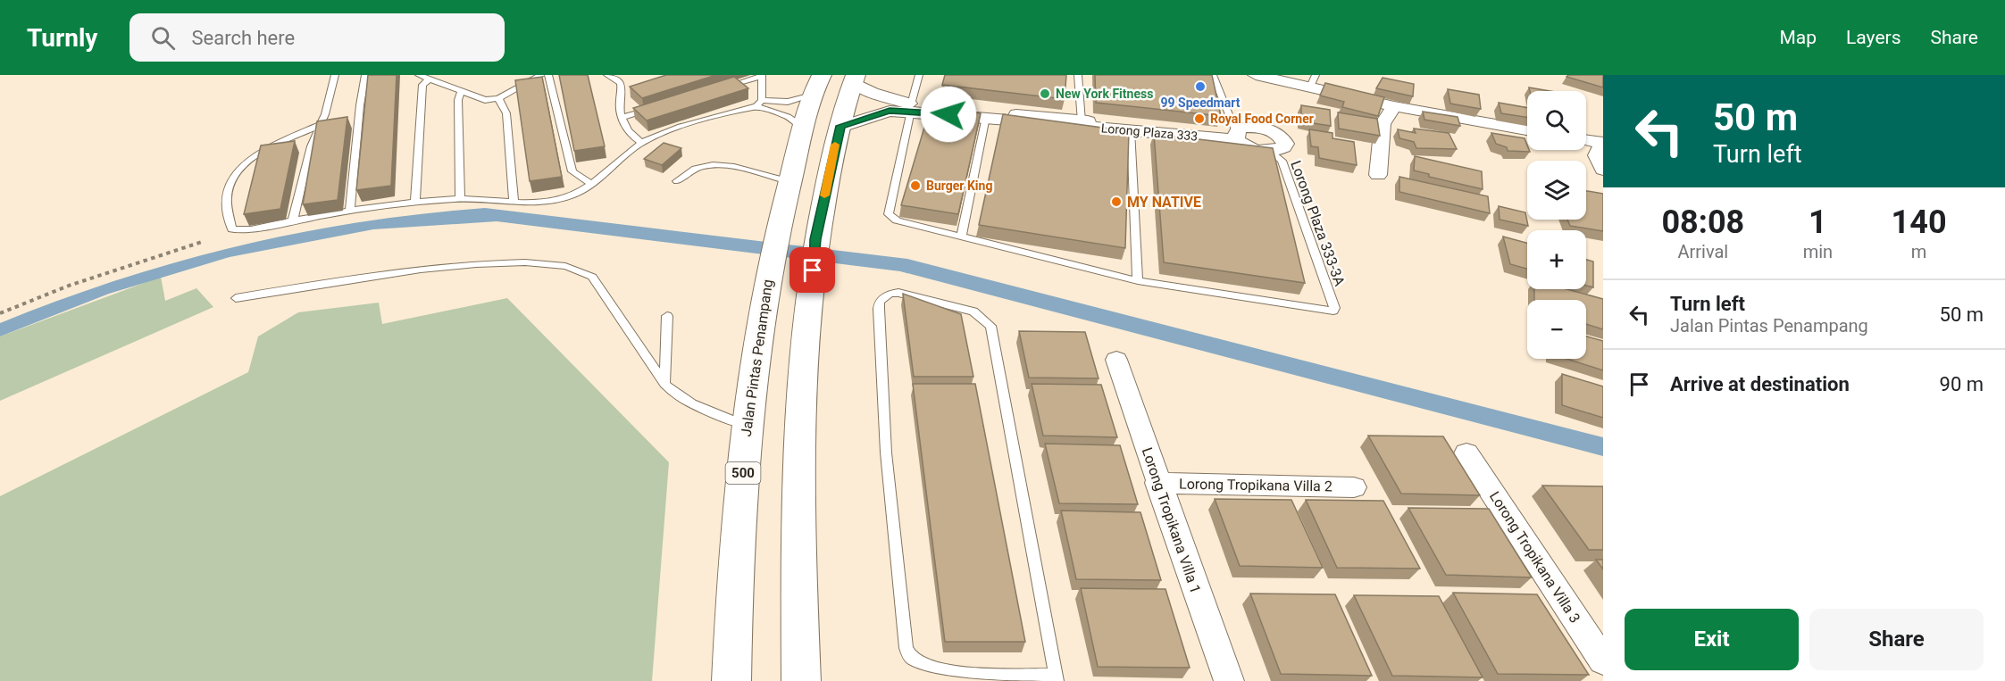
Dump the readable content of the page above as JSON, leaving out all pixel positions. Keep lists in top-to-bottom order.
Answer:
{
  "streets": {
    "main road": ["Jalan Pintas Penampang", "500"],
    "street": [
      "Lorong Plaza 333",
      "Lorong Tropikana Villa 2",
      "Lorong Tropikana Villa 1",
      "Lorong Tropikana Villa 3"
    ],
    "lane": ["Lorong Plaza 333-3A"]
  },
  "crossings": [
    ["Lorong Tropikana Villa 2", "Lorong Tropikana Villa 1"]
  ],
  "places": [
    "99 Speedmart",
    "New York Fitness",
    "Royal Food Corner",
    "Burger King",
    "MY NATIVE"
  ],
  "page": {
    "header": "Turnly",
    "search": "Search here",
    "nav": ["Map", "Layers", "Share"],
    "turn": ["50 m", "Turn left"],
    "map_buttons": ["+", "−"],
    "eta": [
      "08:08",
      "Arrival",
      "1",
      "min",
      "140",
      "m"
    ],
    "list": [
      {
        "name": "Turn left",
        "note": "Jalan Pintas Penampang",
        "value": "50 m"
      },
      {
        "name": "Arrive at destination",
        "value": "90 m"
      }
    ],
    "buttons": ["Exit", "Share"]
  }
}
